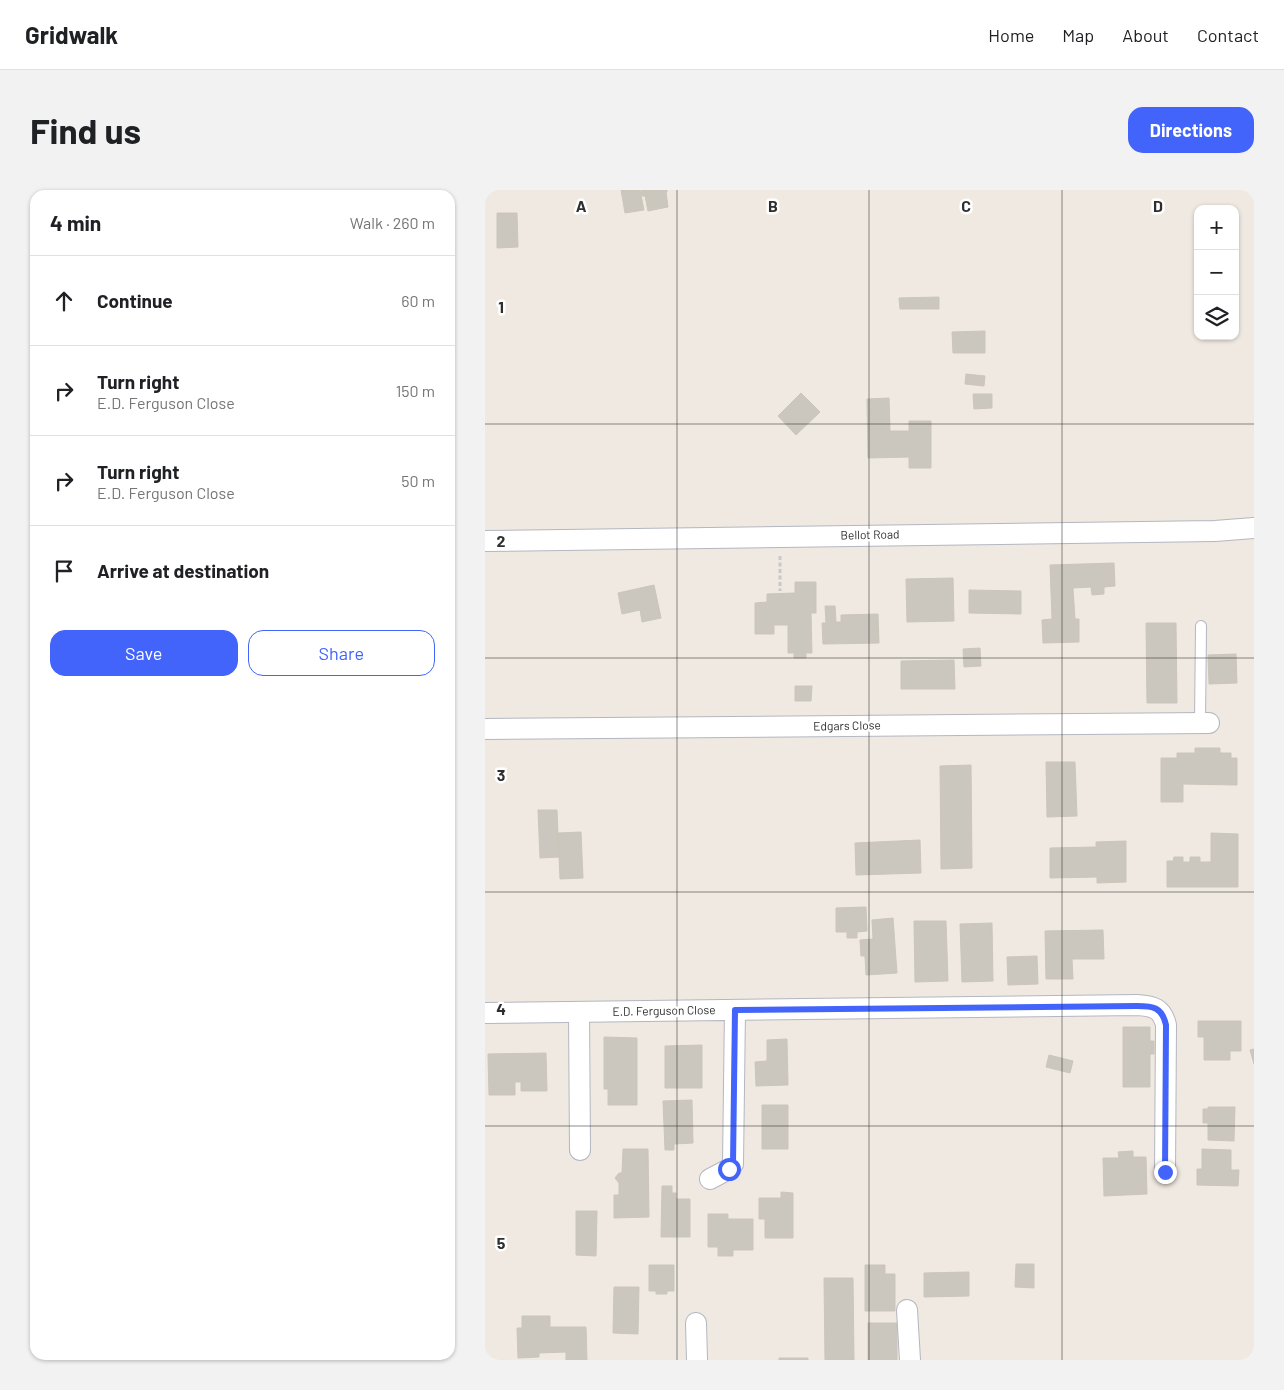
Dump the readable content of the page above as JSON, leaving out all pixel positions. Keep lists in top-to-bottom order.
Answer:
{
  "streets": {
    "street": ["Bellot Road", "Edgars Close", "E.D. Ferguson Close"]
  },
  "page": {
    "header": "Gridwalk",
    "nav": [
      "Home",
      "Map",
      "About",
      "Contact"
    ],
    "buttons": [
      "Directions",
      ["Save", "Share"]
    ],
    "title": "Find us",
    "heading": ["4 min", "Walk · 260 m"],
    "map_buttons": ["+", "−"],
    "list": [
      ["Continue", "60 m"],
      ["Turn right", "E.D. Ferguson Close", "150 m"],
      ["Turn right", "E.D. Ferguson Close", "50 m"],
      "Arrive at destination"
    ]
  },
  "grid": {
    "columns": [
      "A",
      "B",
      "C",
      "D"
    ],
    "rows": [
      "1",
      "2",
      "3",
      "4",
      "5"
    ]
  }
}
